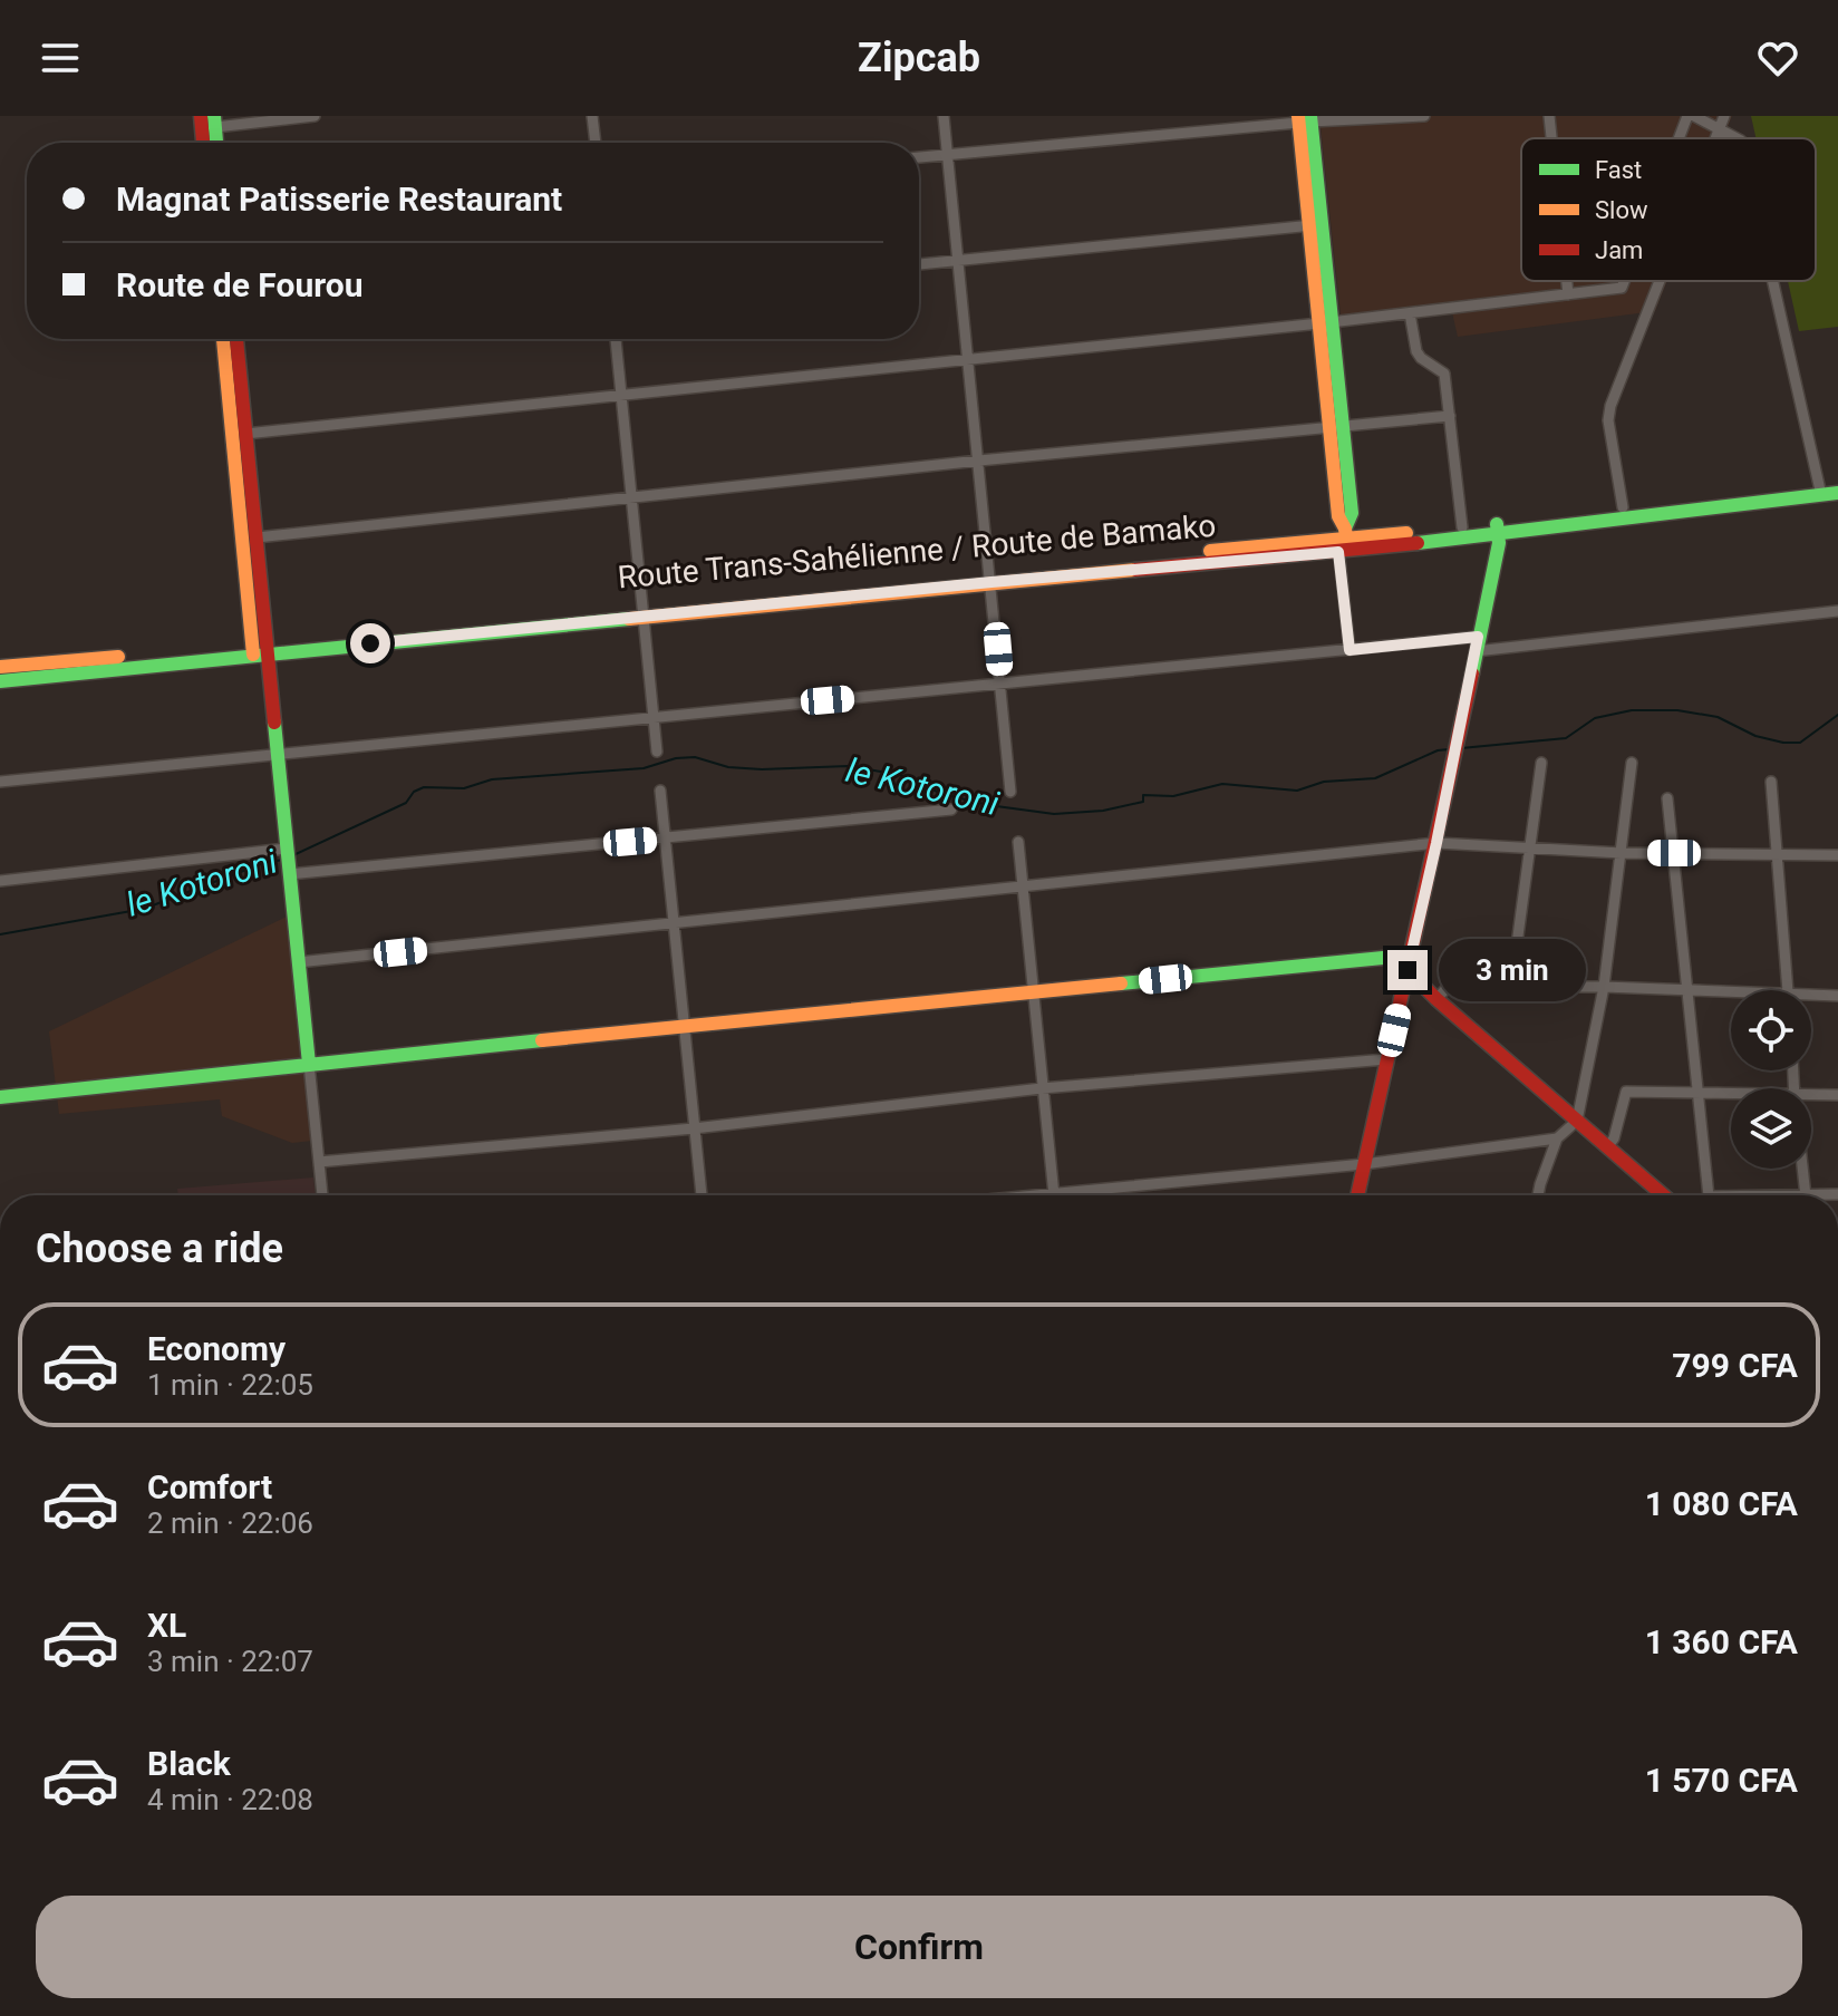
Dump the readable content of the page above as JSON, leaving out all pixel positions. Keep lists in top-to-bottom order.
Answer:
{
  "streets": {
    "main road": ["Route Trans-Sahélienne / Route de Bamako"]
  },
  "water": ["le Kotoroni"],
  "legend": ["Fast", "Slow", "Jam"],
  "page": {
    "header": "Zipcab",
    "banner": ["Magnat Patisserie Restaurant", "Route de Fourou"],
    "bubble": "3 min",
    "heading": "Choose a ride",
    "list": [
      {
        "name": "Economy",
        "note": "1 min · 22:05",
        "value": "799 CFA"
      },
      {
        "name": "Comfort",
        "note": "2 min · 22:06",
        "value": "1 080 CFA"
      },
      {
        "name": "XL",
        "note": "3 min · 22:07",
        "value": "1 360 CFA"
      },
      {
        "name": "Black",
        "note": "4 min · 22:08",
        "value": "1 570 CFA"
      }
    ],
    "buttons": "Confirm"
  }
}
